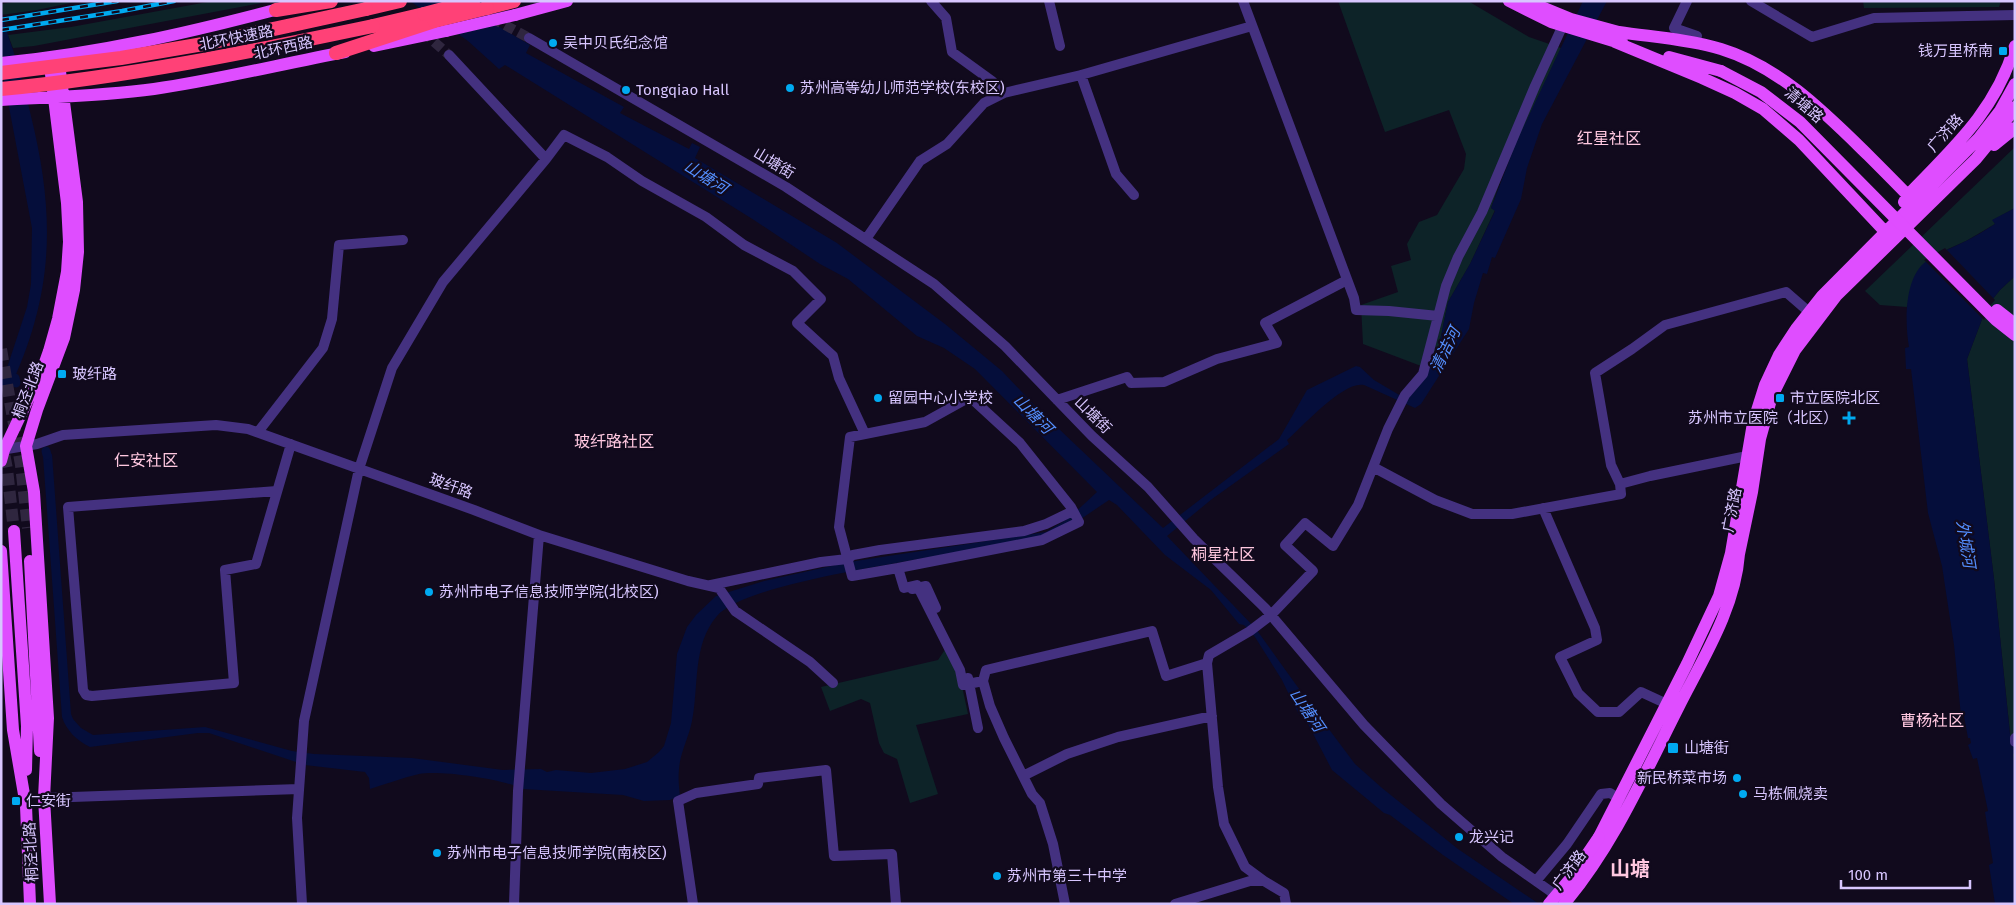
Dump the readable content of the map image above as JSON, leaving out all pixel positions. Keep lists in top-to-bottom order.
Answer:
{
  "streets": {
    "highway": ["北环快速路"],
    "main road": [
      "北环西路",
      "清塘路",
      "广济路",
      "桐泾北路"
    ],
    "street": ["山塘街", "玻纤路"]
  },
  "crossings": [
    ["北环快速路", "北环西路"],
    ["北环西路", "桐泾北路"],
    ["广济路", "山塘街"],
    ["桐泾北路", "玻纤路"]
  ],
  "districts": [
    "红星社区",
    "玻纤路社区",
    "仁安社区",
    "桐星社区",
    "曹杨社区",
    "山塘"
  ],
  "water": ["山塘河", "清洁河", "外城河"],
  "places": {
    "other": [
      "吴中贝氏纪念馆",
      "苏州高等幼儿师范学校(东校区)",
      "Tongqiao Hall",
      "留园中心小学校",
      "苏州市电子信息技师学院(北校区)",
      "新民桥菜市场",
      "马栋佩烧卖",
      "龙兴记",
      "苏州市电子信息技师学院(南校区)",
      "苏州市第三十中学"
    ],
    "transit": [
      "钱万里桥南",
      "玻纤路",
      "市立医院北区",
      "山塘街",
      "仁安街"
    ],
    "health": ["苏州市立医院（北区）"]
  },
  "scale_bar": "100 m"
}
